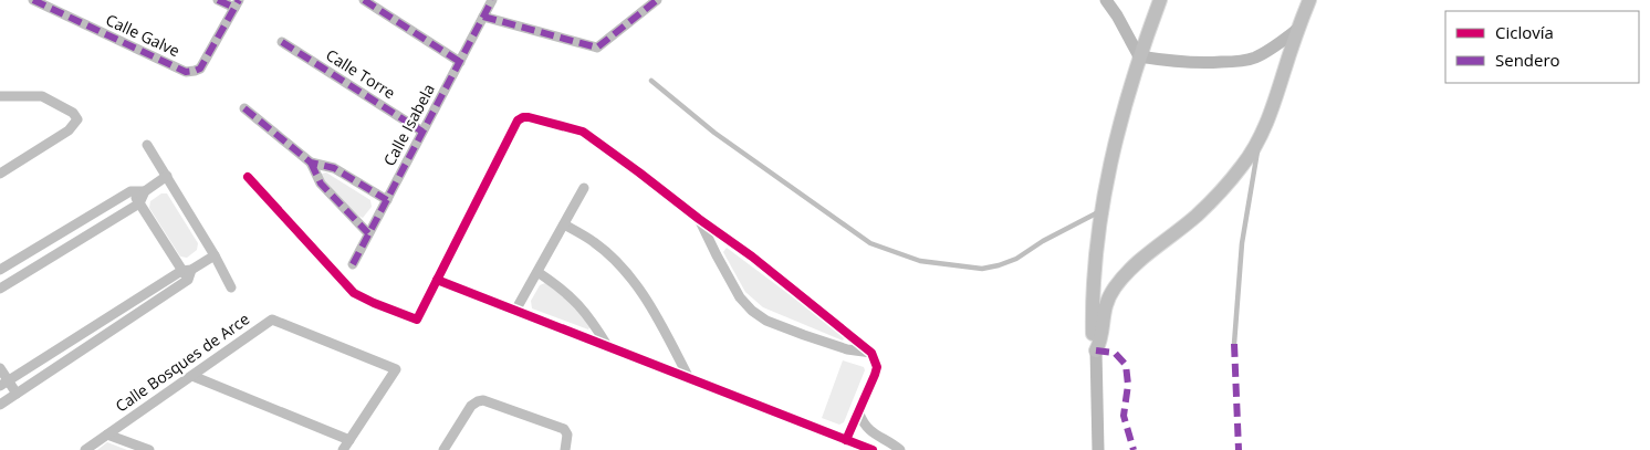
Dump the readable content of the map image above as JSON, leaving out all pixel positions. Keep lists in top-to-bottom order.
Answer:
{
  "streets": {
    "street": [
      "Calle Galve",
      "Calle Torre",
      "Calle Isabela",
      "Calle Bosques de Arce"
    ]
  },
  "crossings": [
    ["Calle Torre", "Calle Isabela"]
  ],
  "legend": ["Ciclovía", "Sendero"]
}
